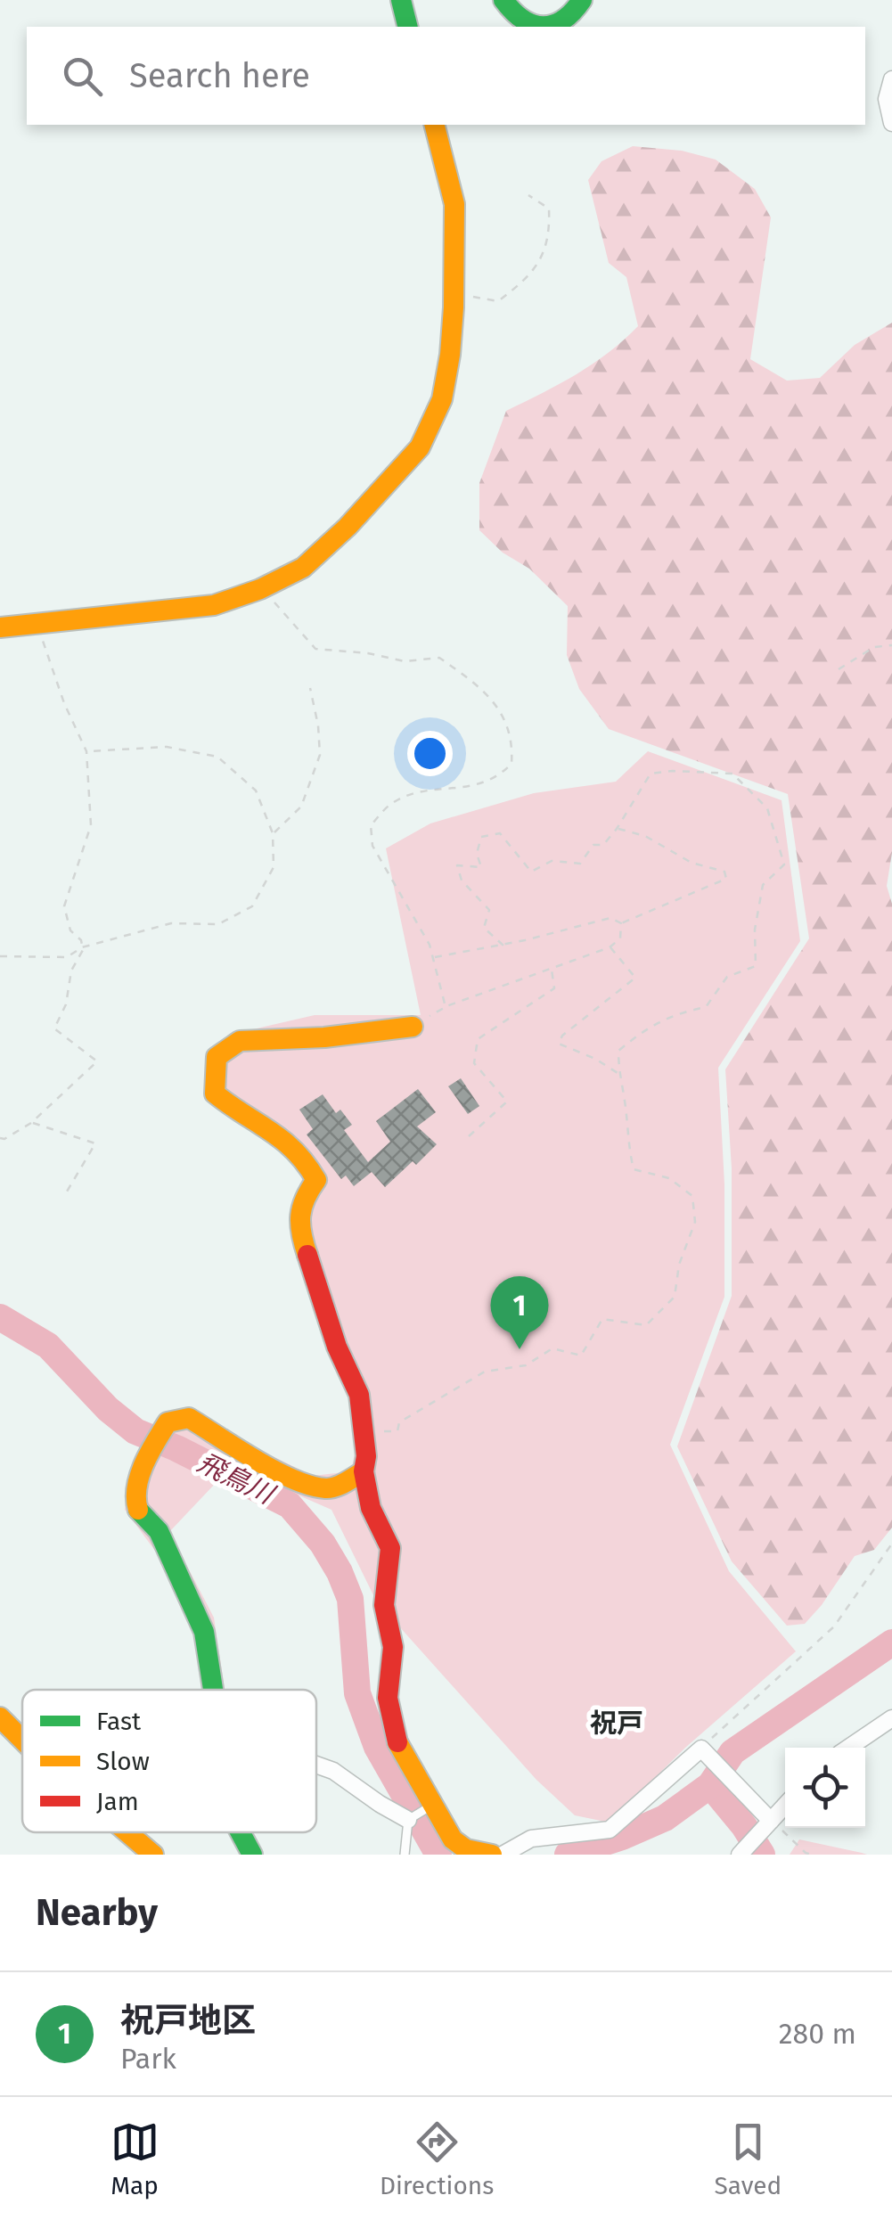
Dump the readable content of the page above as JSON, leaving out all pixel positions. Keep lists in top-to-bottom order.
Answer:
{
  "districts": ["祝戸"],
  "water": ["飛鳥川"],
  "legend": ["Fast", "Slow", "Jam"],
  "page": {
    "search": "Search here",
    "pins": "1",
    "heading": "Nearby",
    "list": [
      {
        "mark": "1",
        "name": "祝戸地区",
        "note": "Park",
        "value": "280 m"
      }
    ],
    "nav": ["Map", "Directions", "Saved"]
  }
}
